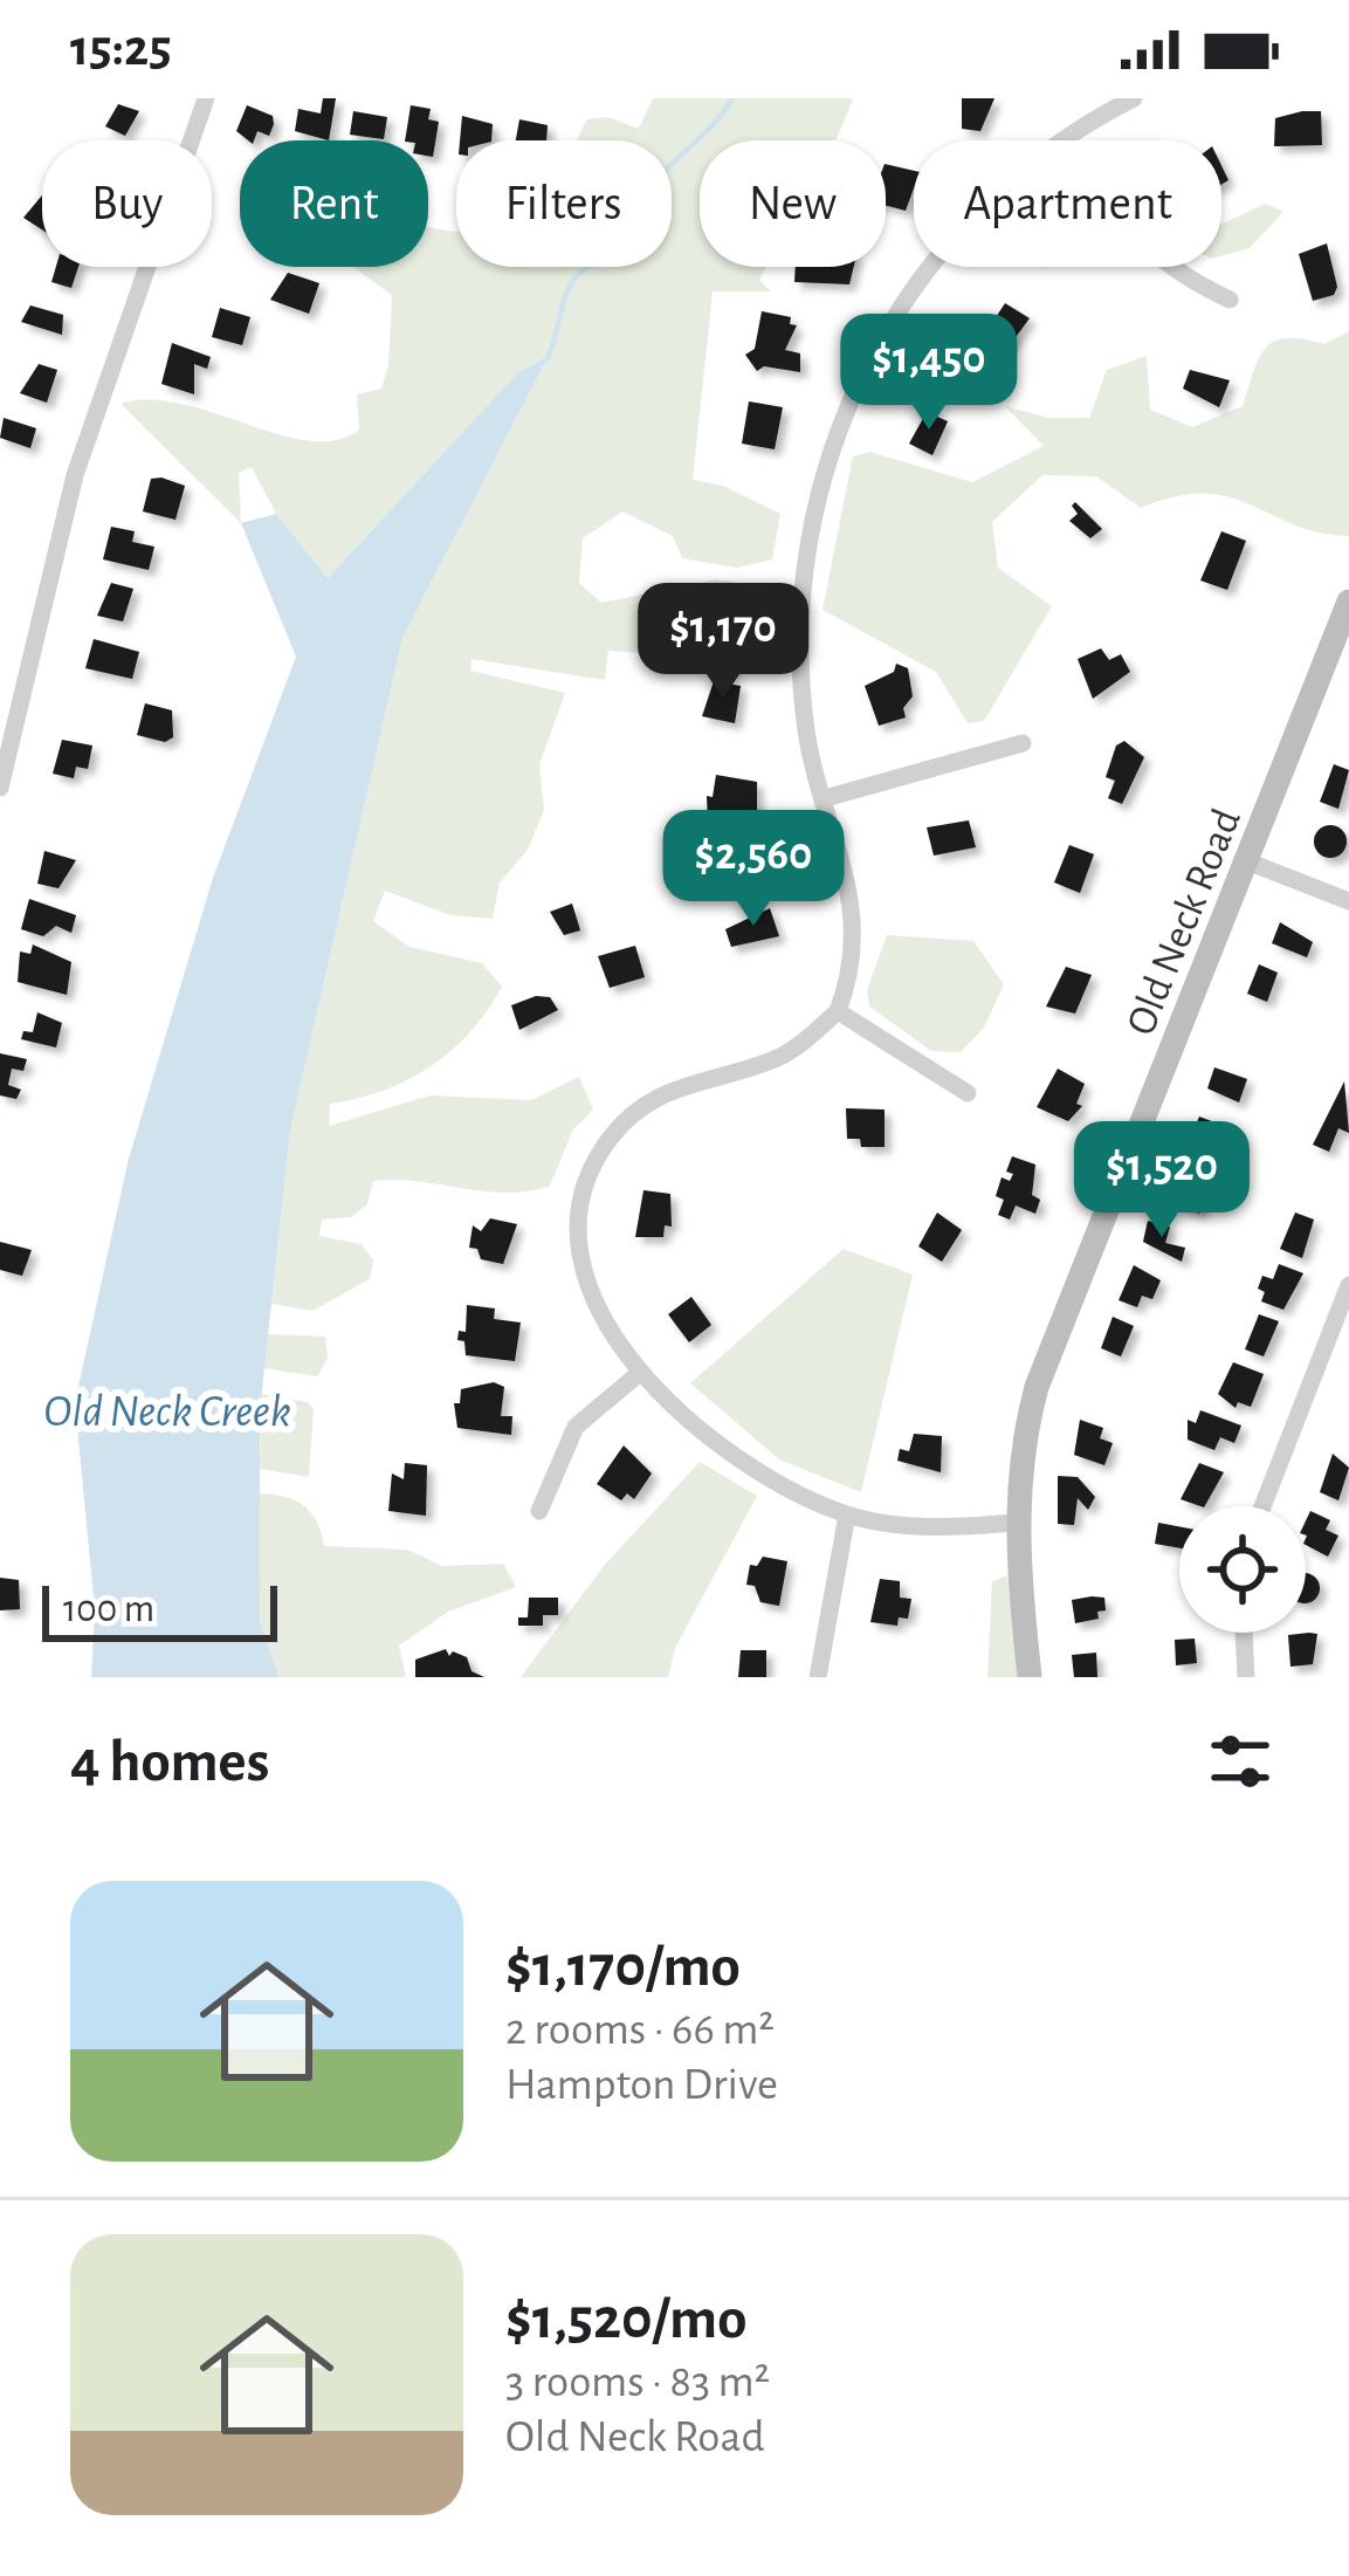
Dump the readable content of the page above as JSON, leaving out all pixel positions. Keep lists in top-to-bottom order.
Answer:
{
  "streets": {
    "street": ["Old Neck Road"]
  },
  "water": ["Old Neck Creek"],
  "scale_bar": "100 m",
  "page": {
    "status": "15:25",
    "chip": [
      "Buy",
      "Rent",
      "Filters",
      "New",
      "Apartment"
    ],
    "price": [
      "$1,450",
      "$1,170",
      "$2,560",
      "$1,520"
    ],
    "scale": "100 m",
    "heading": "4 homes",
    "list": [
      {
        "name": "$1,170/mo",
        "note": "2 rooms · 66 m² · Hampton Drive"
      },
      {
        "name": "$1,520/mo",
        "note": "3 rooms · 83 m² · Old Neck Road"
      }
    ]
  }
}
